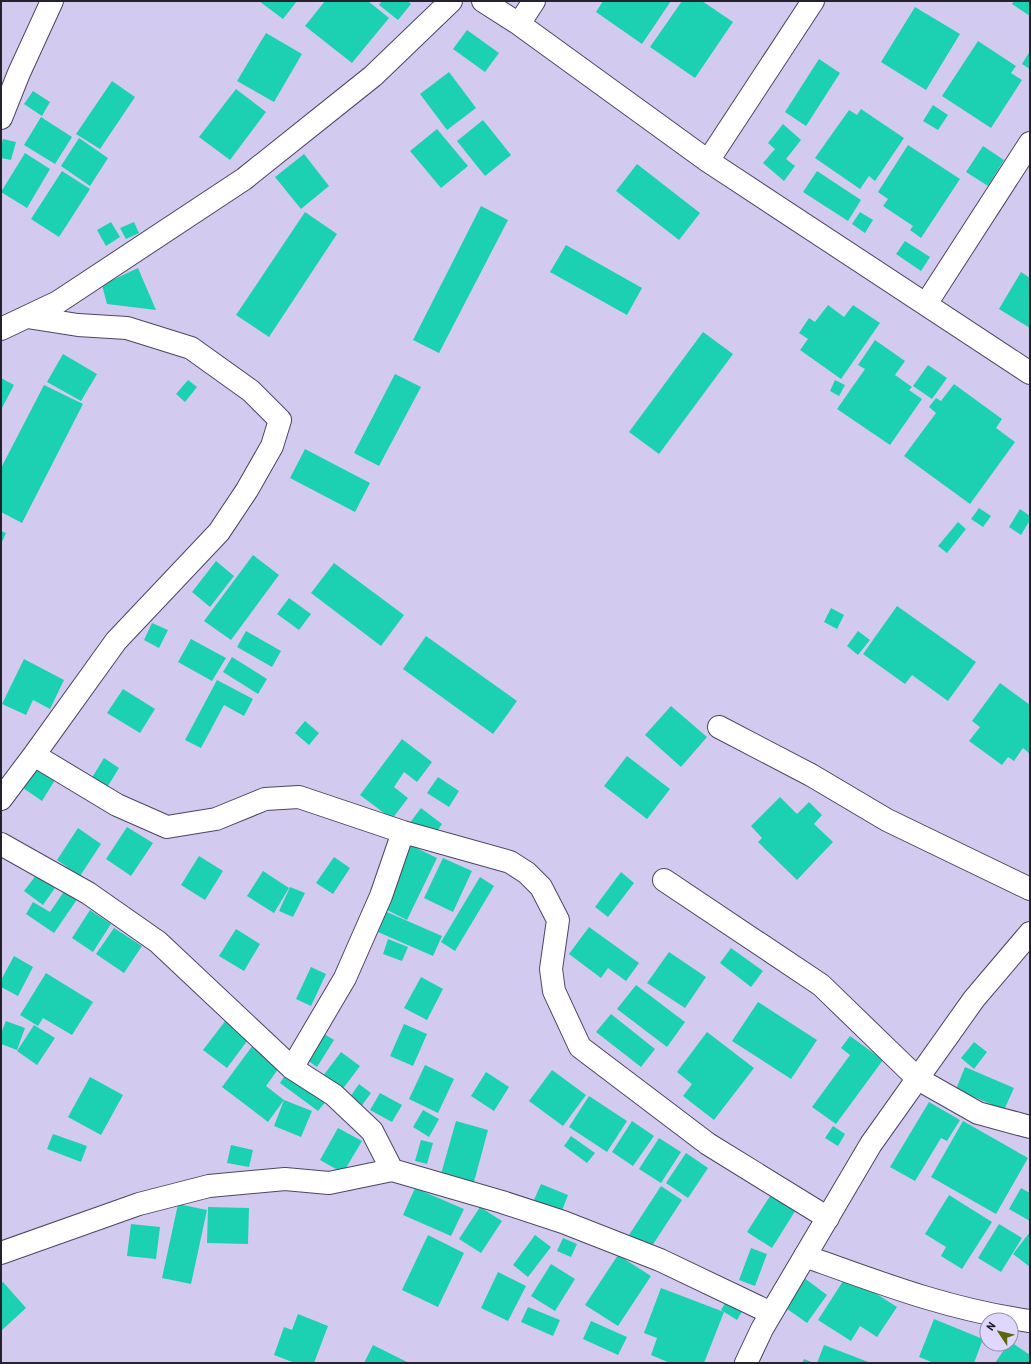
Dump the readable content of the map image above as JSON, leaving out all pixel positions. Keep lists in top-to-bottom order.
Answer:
{
  "north": "top left"
}
